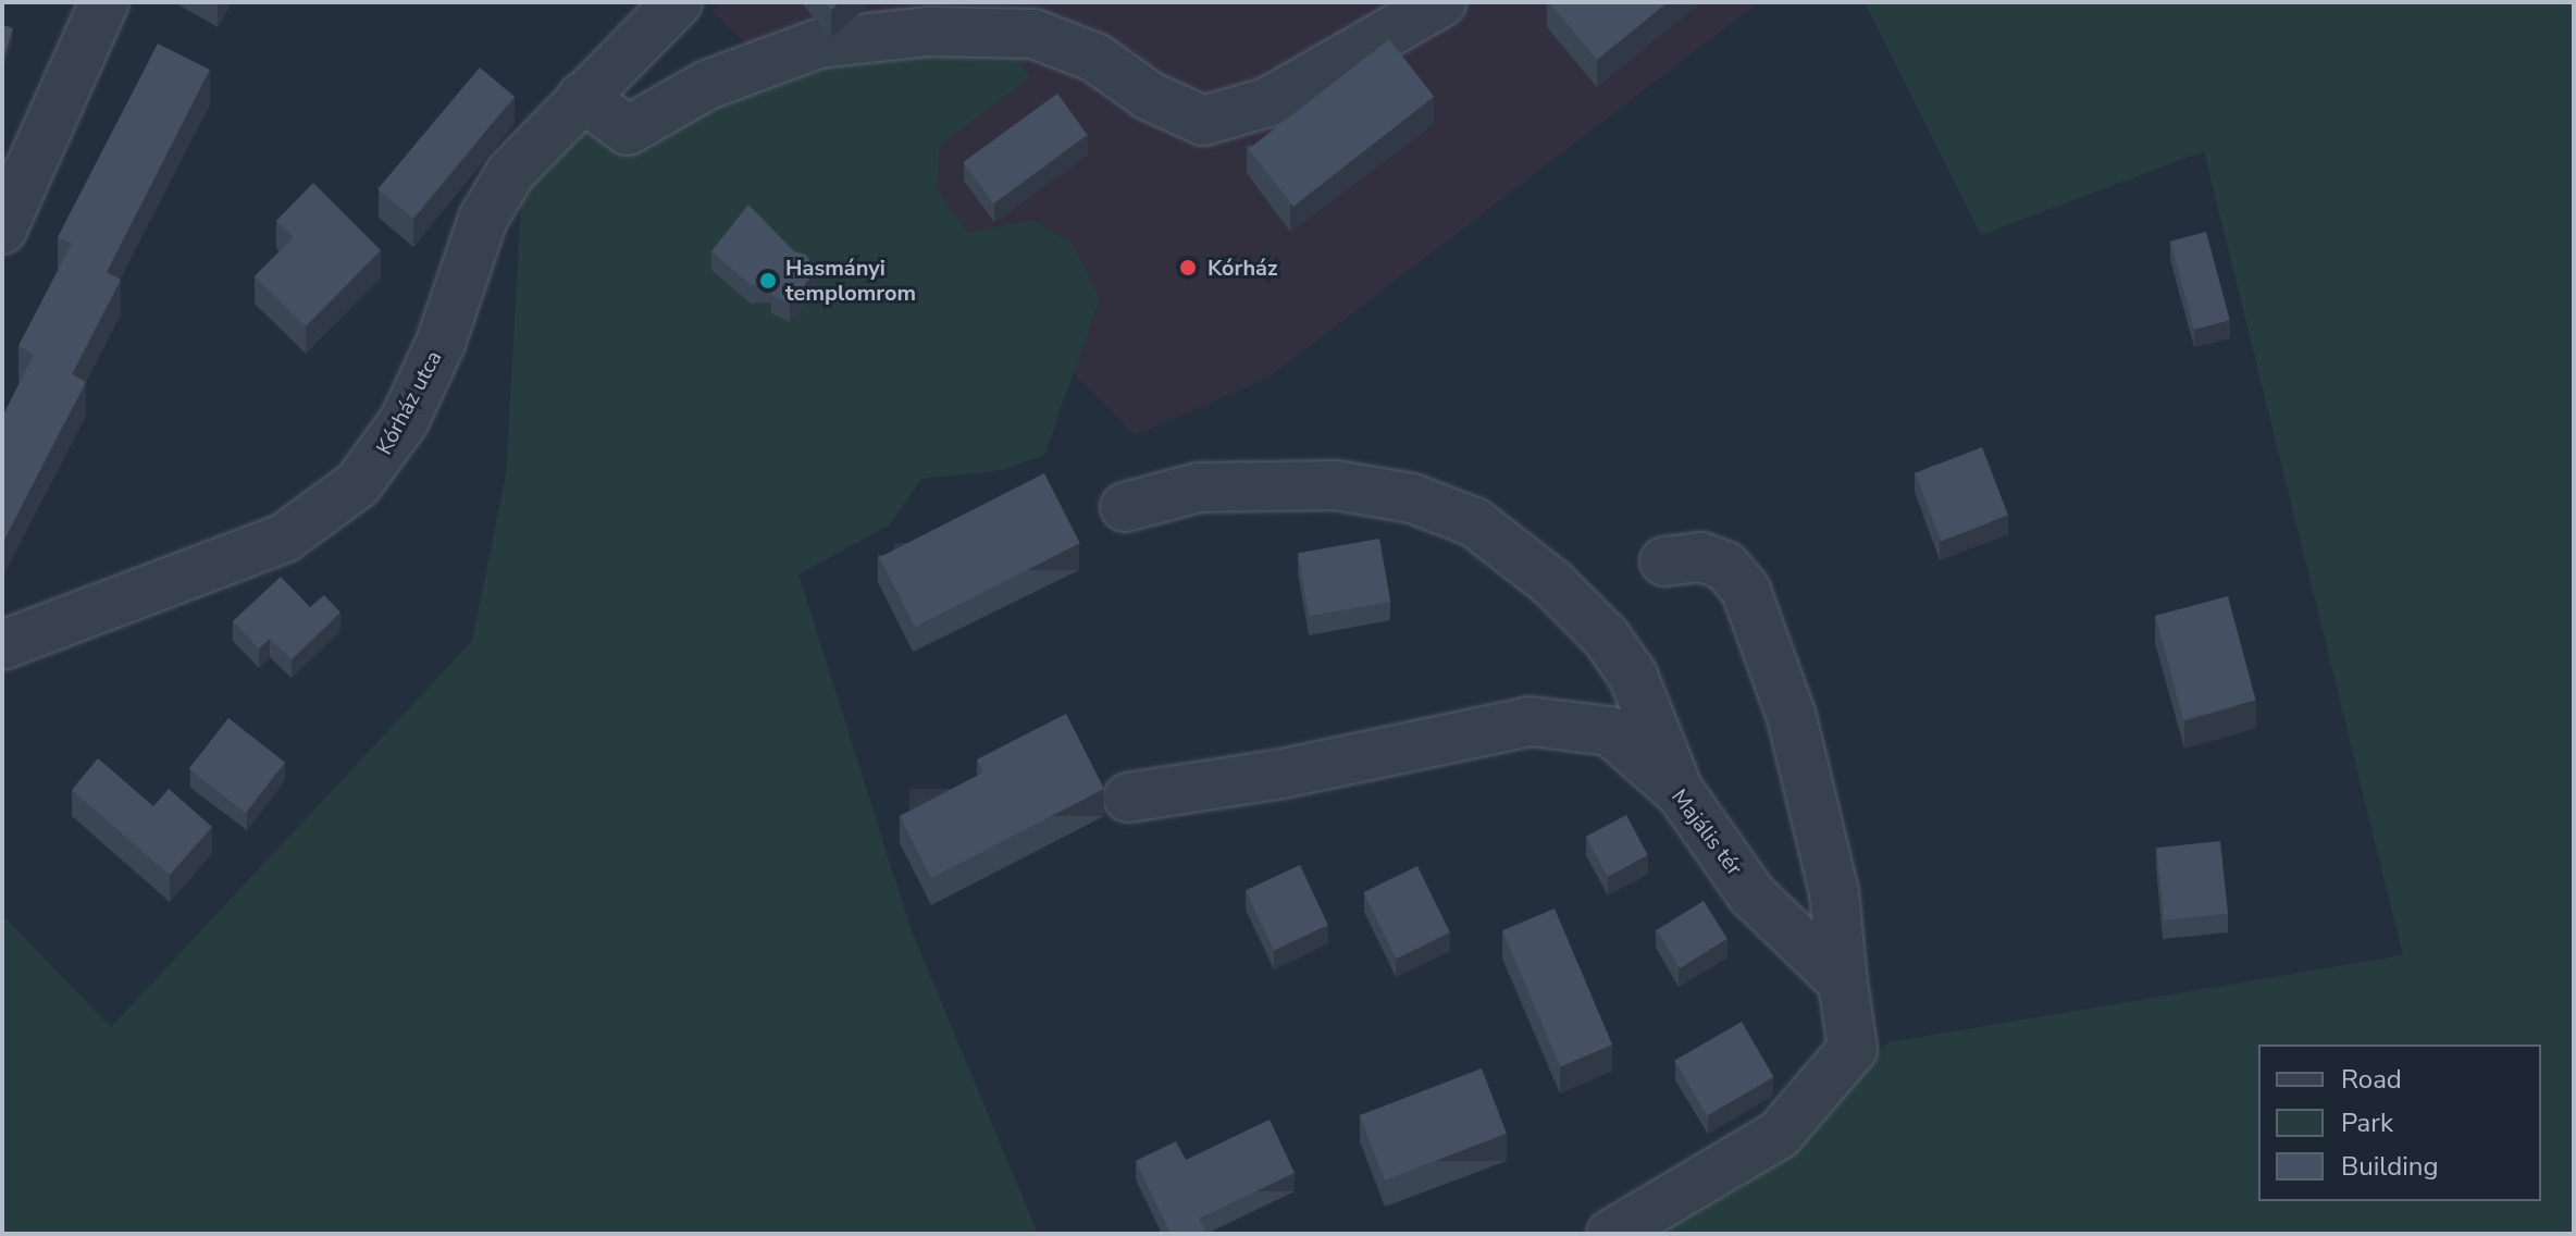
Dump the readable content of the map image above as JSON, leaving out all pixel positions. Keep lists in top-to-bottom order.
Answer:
{
  "streets": {
    "street": ["Kórház utca", "Majális tér"]
  },
  "places": ["Kórház", "Hasmányi templomrom"],
  "legend": ["Road", "Park", "Building"]
}
